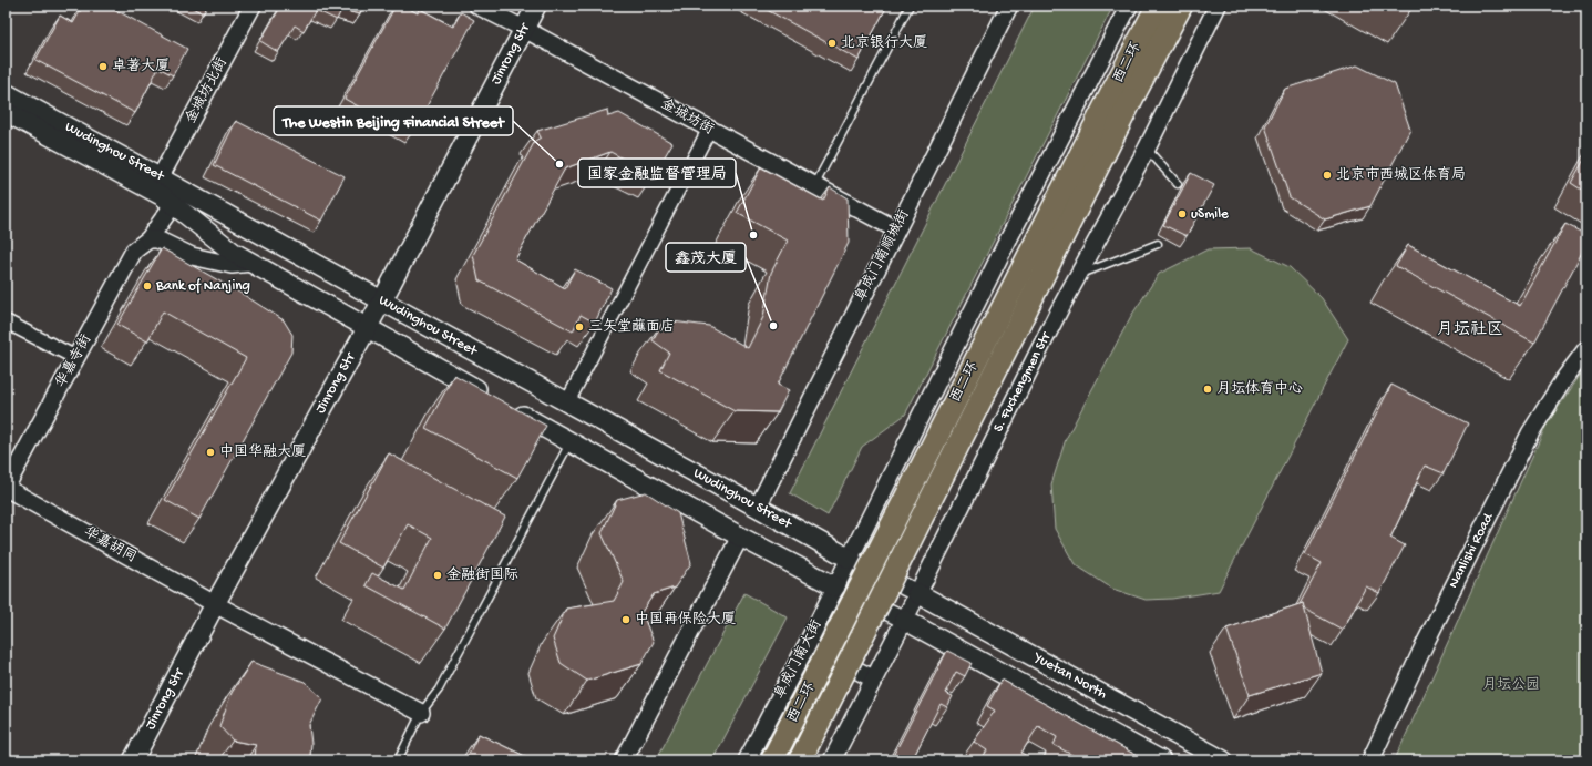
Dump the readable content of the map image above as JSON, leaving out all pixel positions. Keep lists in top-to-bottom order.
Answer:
{
  "streets": {
    "highway": ["西二环"],
    "main road": ["Jinrong Str", "Wudinghou Street", "Yuetan North"],
    "street": [
      "金城坊北街",
      "金城坊街",
      "阜成门南顺城街",
      "华嘉寺街",
      "S. Fuchengmen Str",
      "华嘉胡同",
      "Nanlishi Road",
      "阜成门南大街"
    ]
  },
  "crossings": [
    ["Jinrong Str", "金城坊街"],
    ["Jinrong Str", "Wudinghou Street"],
    ["Jinrong Str", "华嘉胡同"],
    ["金城坊北街", "Wudinghou Street"],
    ["金城坊街", "阜成门南顺城街"],
    ["Wudinghou Street", "阜成门南顺城街"],
    ["Wudinghou Street", "华嘉寺街"],
    ["Wudinghou Street", "阜成门南大街"],
    ["华嘉寺街", "华嘉胡同"],
    ["S. Fuchengmen Str", "Yuetan North"]
  ],
  "districts": ["月坛社区"],
  "parks": ["月坛公园"],
  "places": [
    "北京银行大厦",
    "卓著大厦",
    "The Westin Beijing Financial Street",
    "北京市西城区体育局",
    "uSmile",
    "国家金融监督管理局",
    "Bank of Nanjing",
    "鑫茂大厦",
    "三矢堂蘸面店",
    "月坛体育中心",
    "中国华融大厦",
    "金融街国际",
    "中国再保险大厦"
  ]
}
